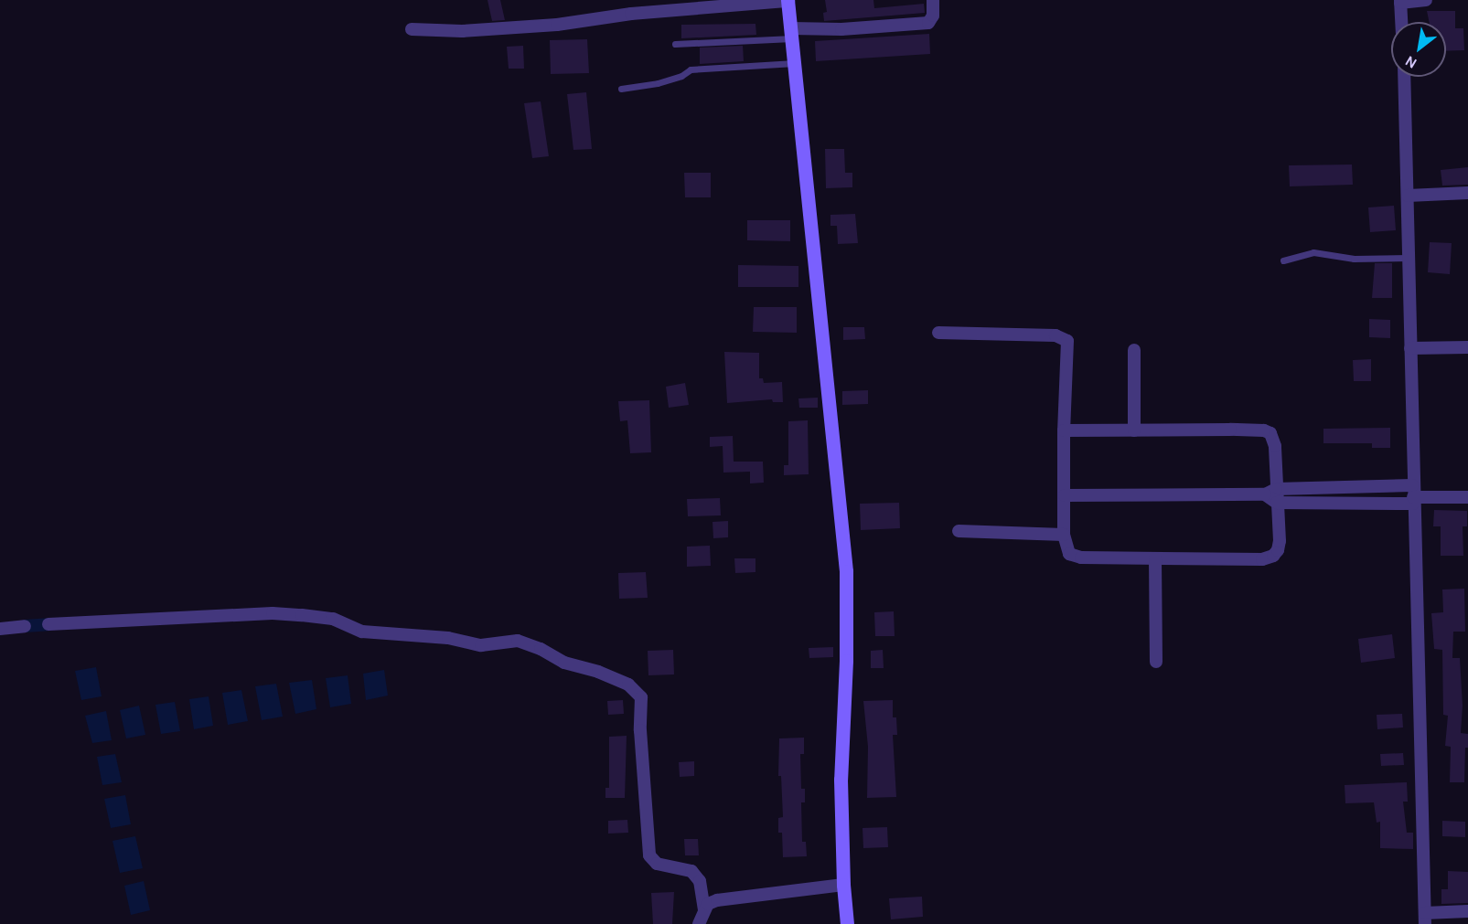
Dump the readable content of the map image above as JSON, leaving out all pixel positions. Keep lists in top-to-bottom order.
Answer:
{
  "north": "bottom left"
}
